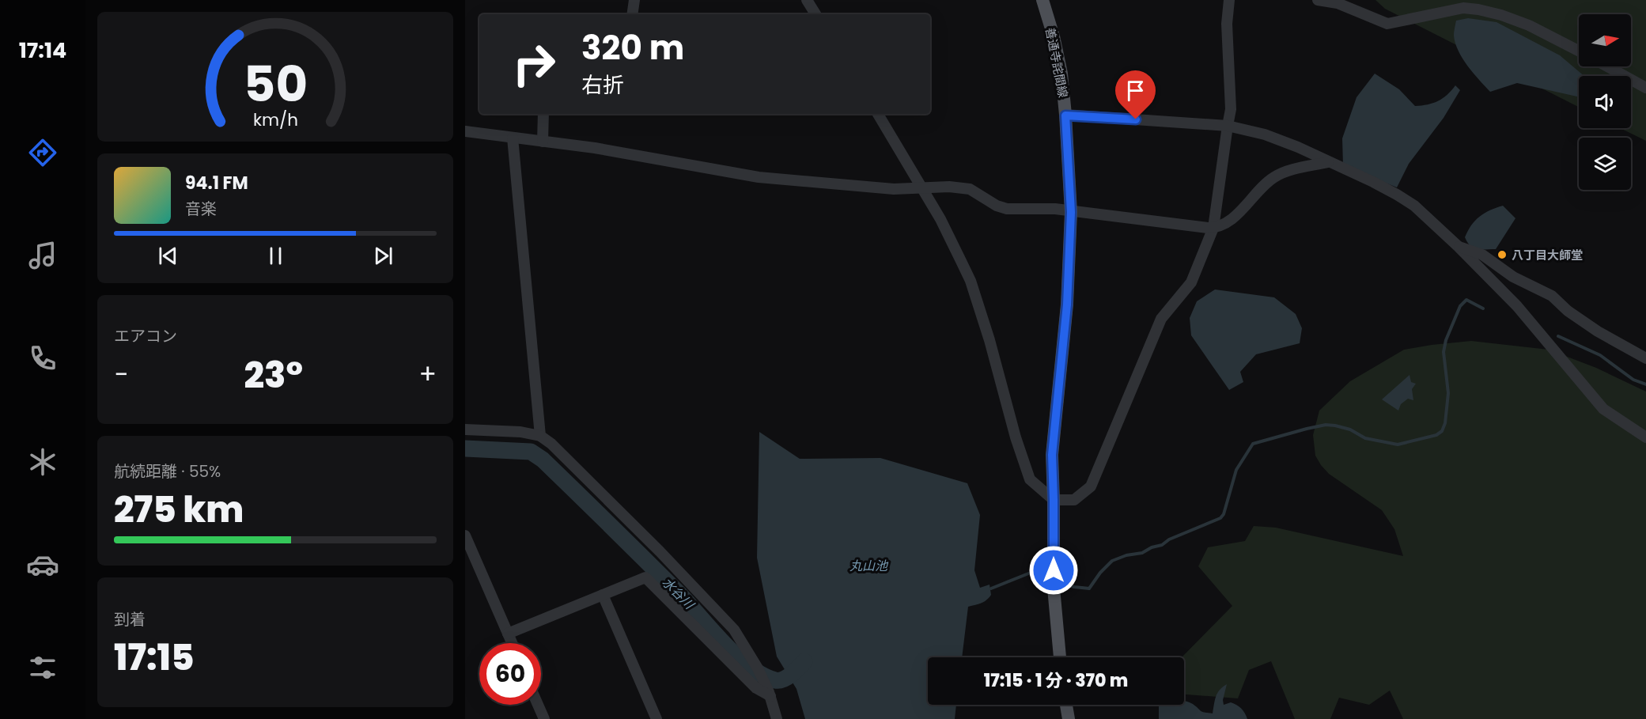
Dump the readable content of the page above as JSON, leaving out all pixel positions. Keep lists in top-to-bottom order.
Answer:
{
  "streets": {
    "main road": ["善通寺詫間線"]
  },
  "water": ["丸山池", "水谷川"],
  "places": ["八丁目大師堂"],
  "north": "right",
  "page": {
    "tabs": "17:14",
    "turn": ["320 m", "右折"],
    "song": ["94.1 FM", "音楽"],
    "tile": [
      "エアコン",
      ["航続距離 · 55%", "275 km"],
      ["到着", "17:15"]
    ],
    "heat": ["−", "23°", "+"],
    "limit": "60",
    "trip": "17:15 · 1 分 · 370 m",
    "gauge": ["50", "km/h"]
  }
}
